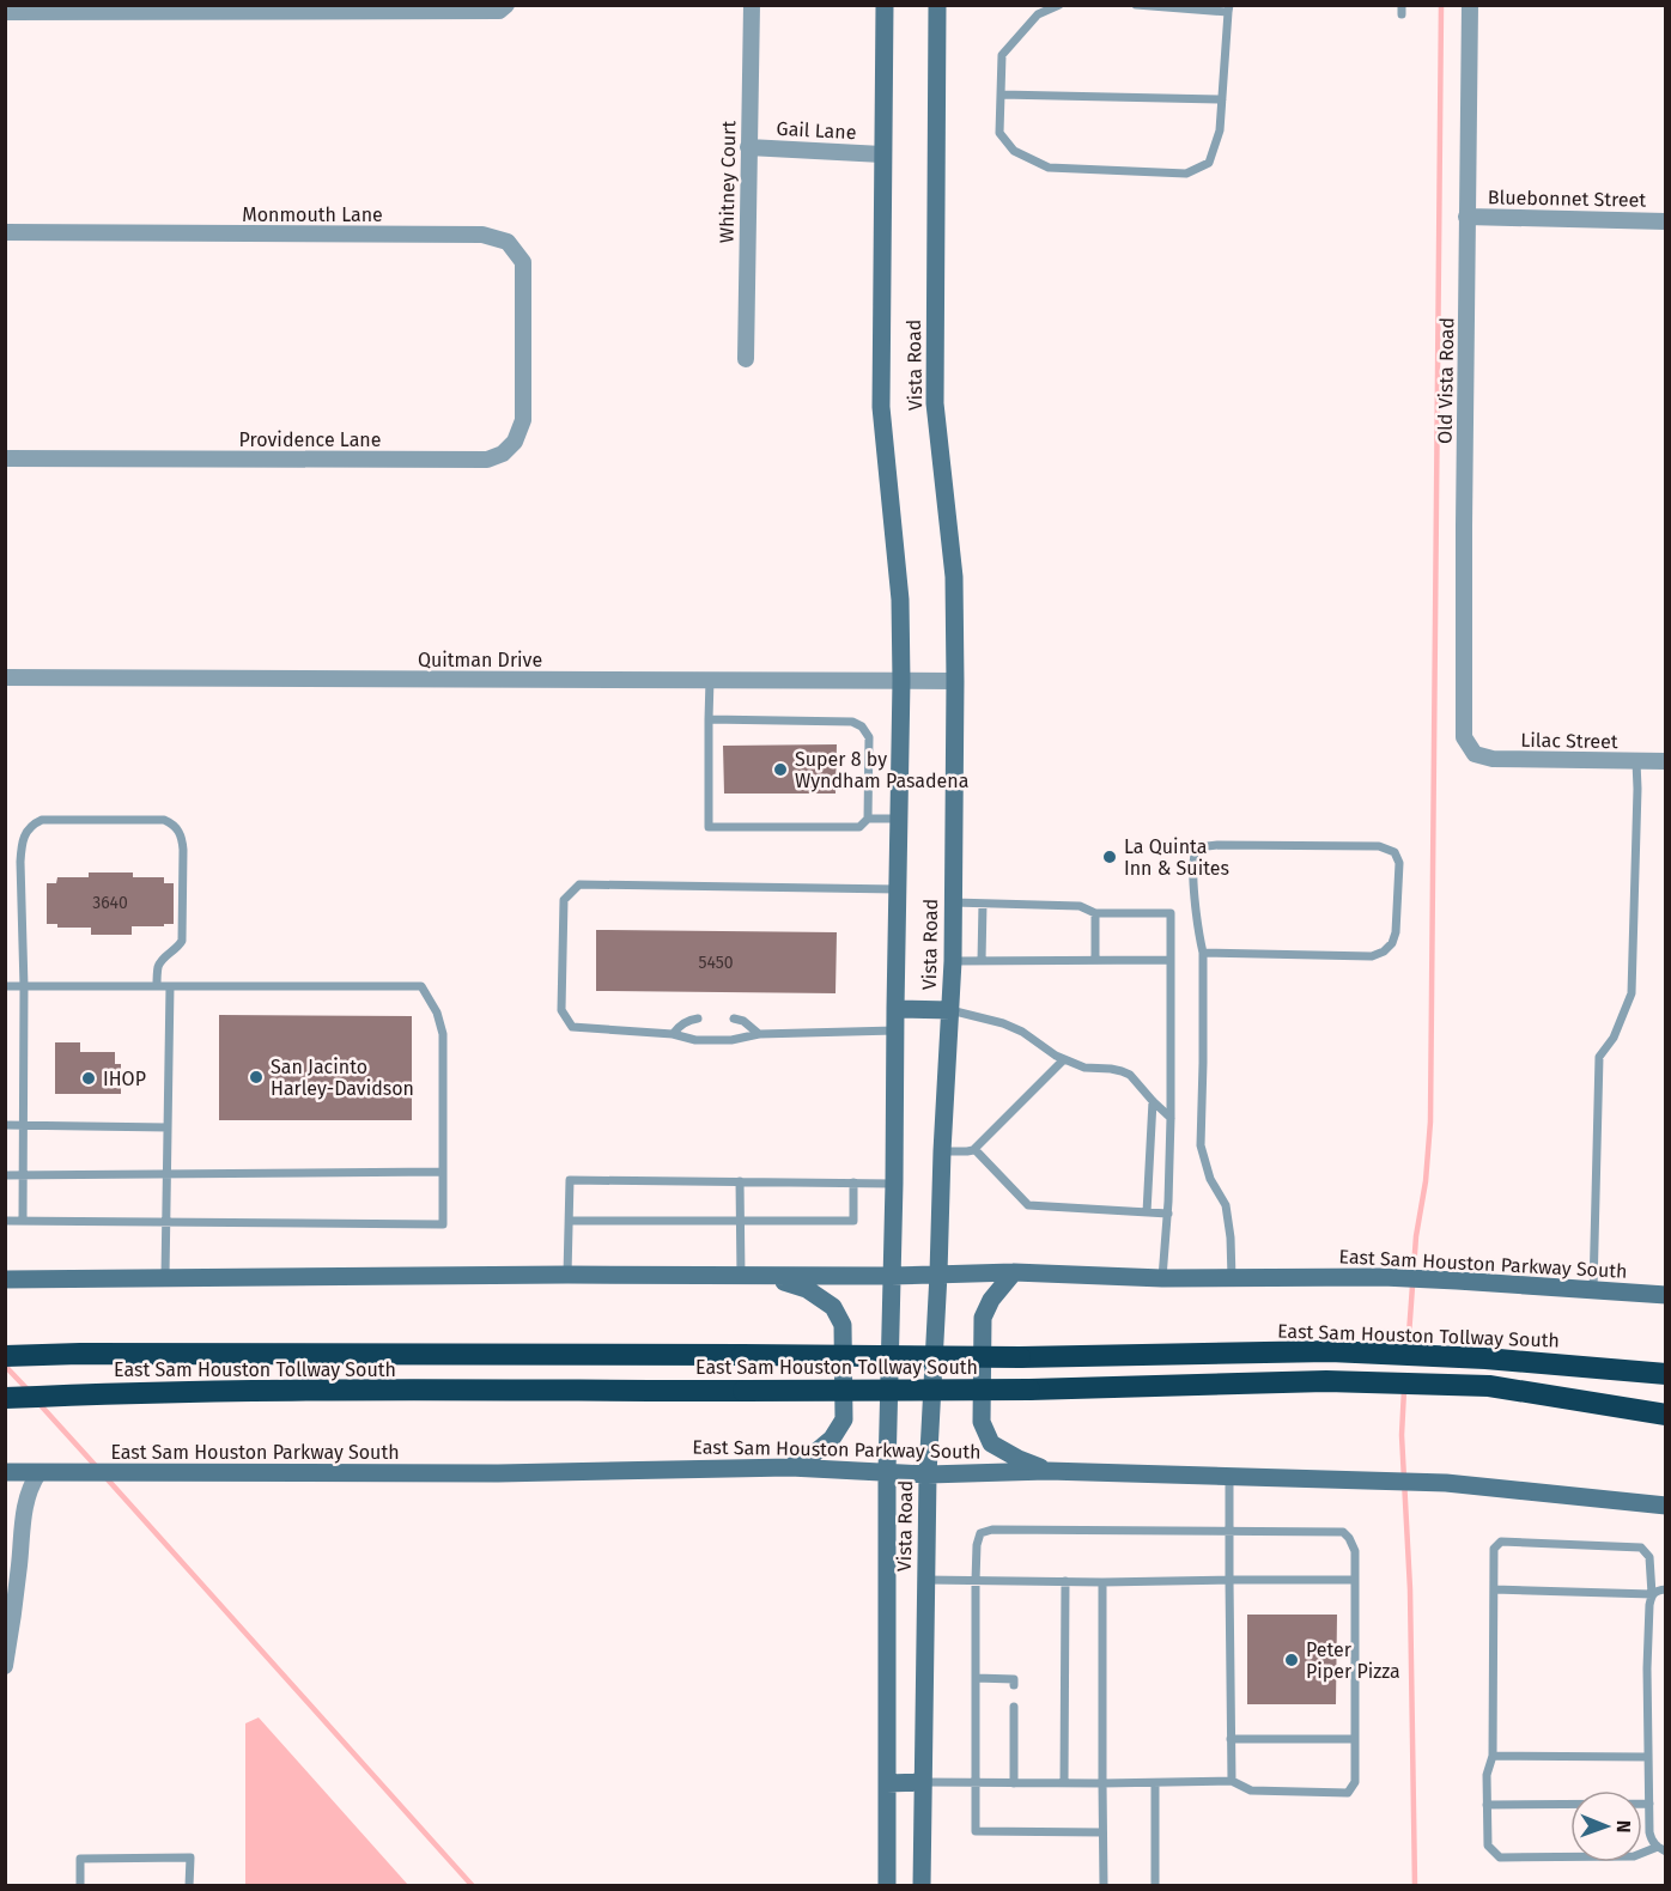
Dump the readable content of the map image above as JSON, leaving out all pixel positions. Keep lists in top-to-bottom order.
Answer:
{
  "streets": {
    "highway": ["East Sam Houston Tollway South"],
    "street": [
      "Gail Lane",
      "Whitney Court",
      "Bluebonnet Street",
      "Monmouth Lane",
      "Vista Road",
      "Old Vista Road",
      "Providence Lane",
      "Quitman Drive",
      "Lilac Street",
      "East Sam Houston Parkway South"
    ]
  },
  "crossings": [
    ["Gail Lane", "Whitney Court"],
    ["Gail Lane", "Vista Road"],
    ["Bluebonnet Street", "Old Vista Road"],
    ["Monmouth Lane", "Providence Lane"],
    ["Vista Road", "Quitman Drive"],
    ["Vista Road", "East Sam Houston Parkway South"],
    ["Old Vista Road", "Lilac Street"]
  ],
  "places": [
    "Super 8 by Wyndham Pasadena",
    "La Quinta Inn & Suites",
    "San Jacinto Harley-Davidson",
    "IHOP",
    "Peter Piper Pizza"
  ],
  "house_numbers": ["3640", "5450"],
  "north": "right"
}
